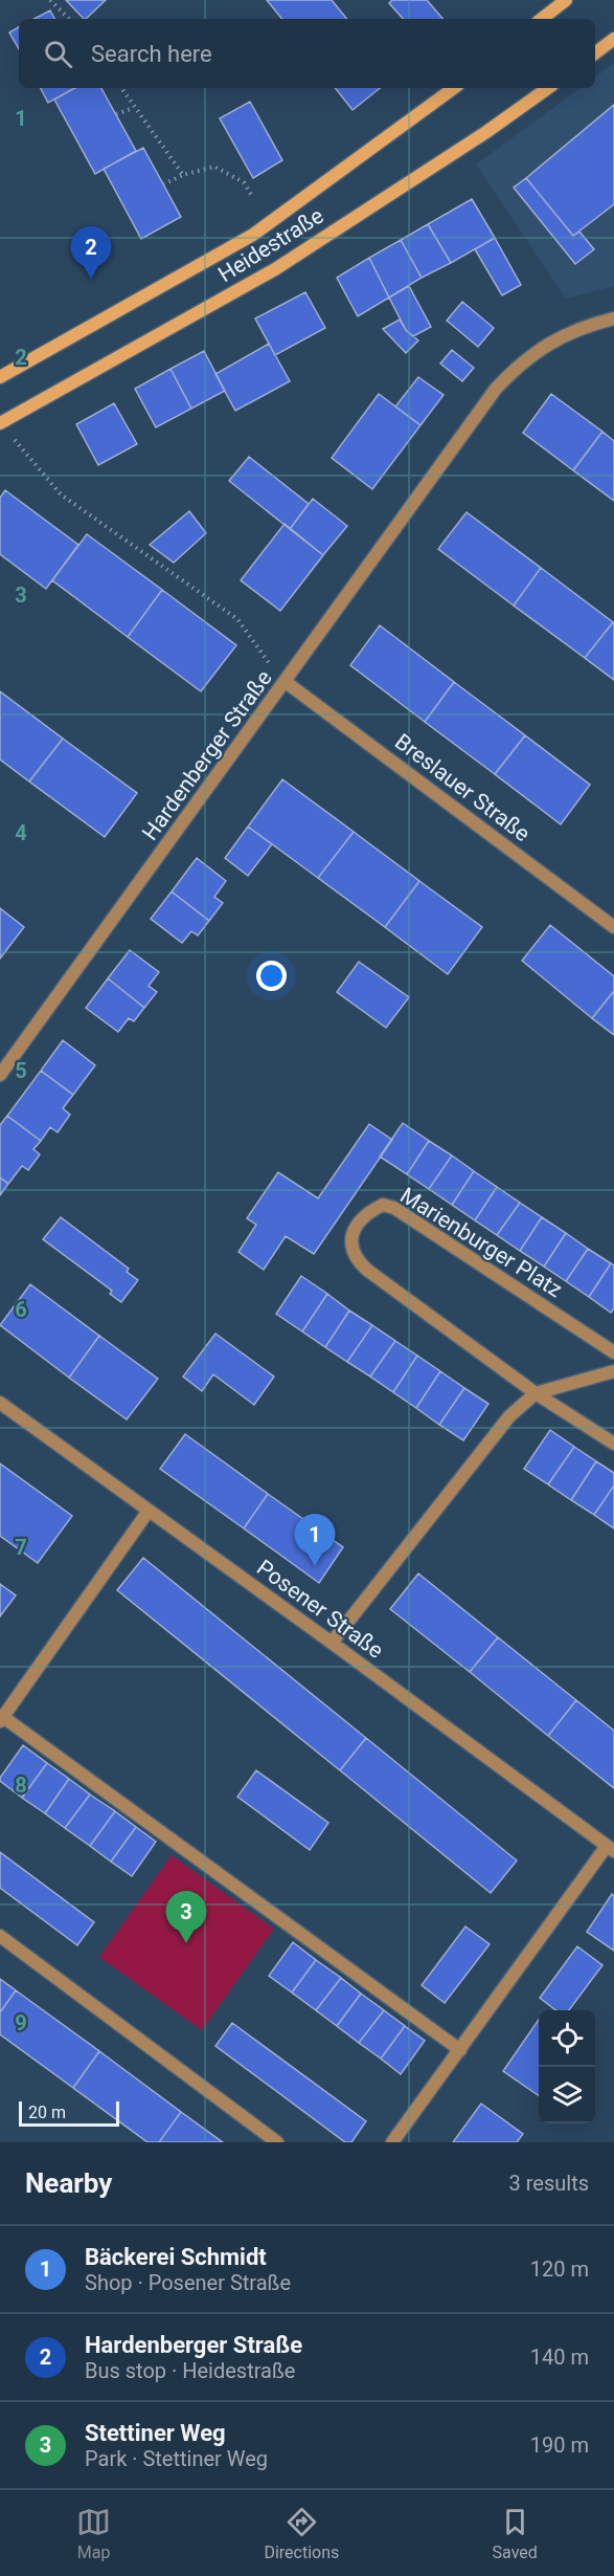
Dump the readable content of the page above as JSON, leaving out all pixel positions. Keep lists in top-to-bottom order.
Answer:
{
  "streets": {
    "main road": ["Heidestraße"],
    "street": [
      "Hardenberger Straße",
      "Breslauer Straße",
      "Marienburger Platz",
      "Posener Straße"
    ]
  },
  "crossings": [
    ["Hardenberger Straße", "Breslauer Straße"]
  ],
  "scale_bar": "20 m",
  "page": {
    "search": "Search here",
    "pins": ["2", "1", "3"],
    "scale": "20 m",
    "heading": ["Nearby", "3 results"],
    "list": [
      {
        "mark": "1",
        "name": "Bäckerei Schmidt",
        "note": "Shop · Posener Straße",
        "value": "120 m"
      },
      {
        "mark": "2",
        "name": "Hardenberger Straße",
        "note": "Bus stop · Heidestraße",
        "value": "140 m"
      },
      {
        "mark": "3",
        "name": "Stettiner Weg",
        "note": "Park · Stettiner Weg",
        "value": "190 m"
      }
    ],
    "nav": ["Map", "Directions", "Saved"]
  },
  "grid": {
    "rows": [
      "1",
      "2",
      "3",
      "4",
      "5",
      "6",
      "7",
      "8",
      "9"
    ]
  }
}
